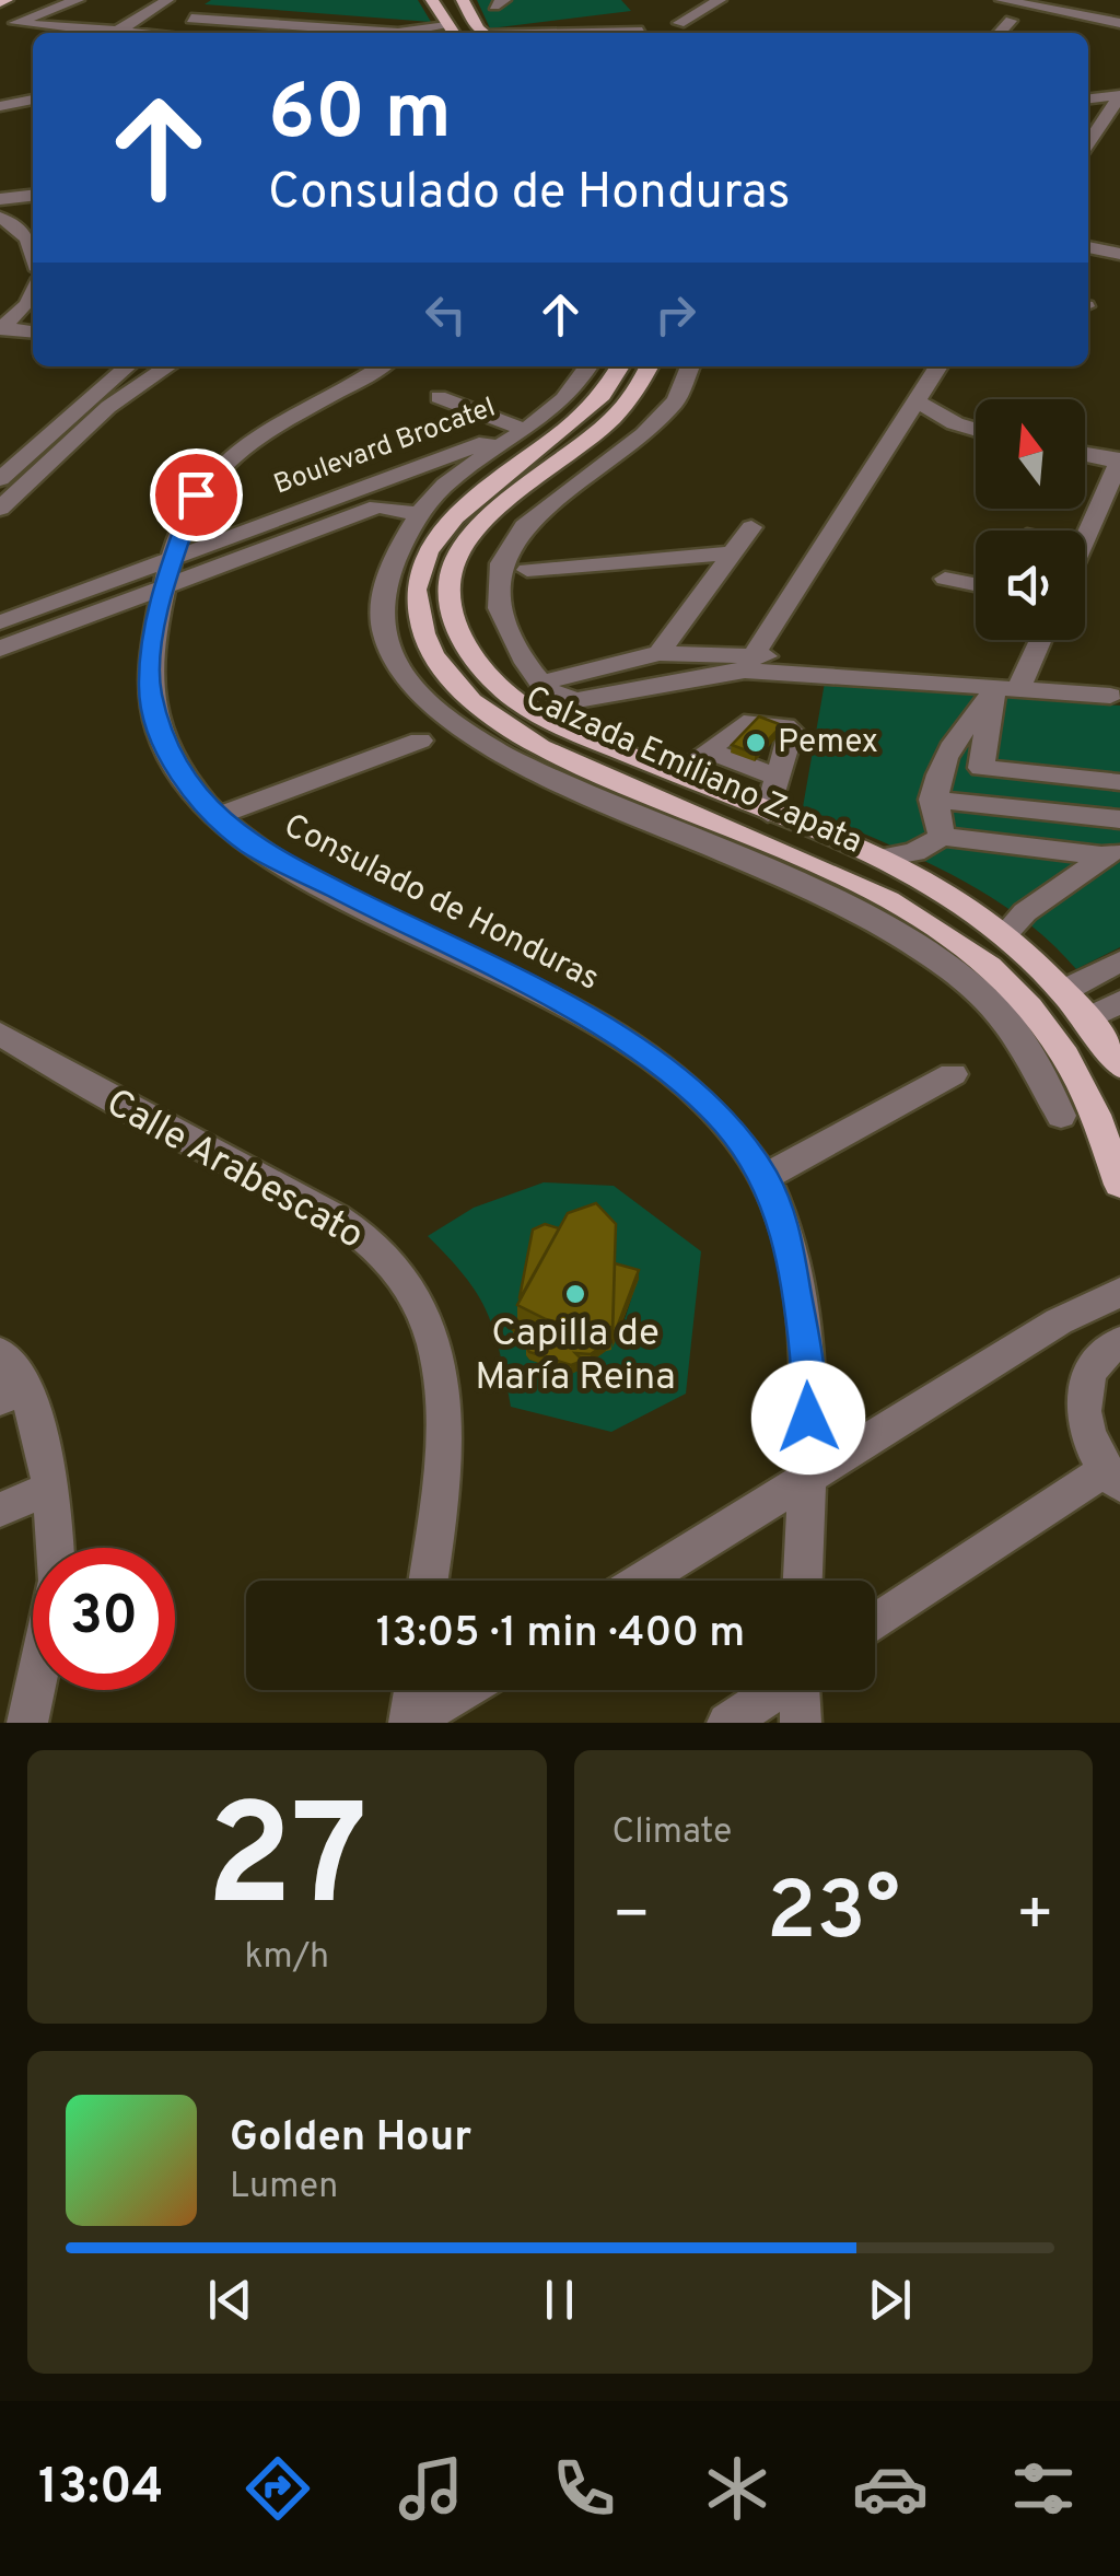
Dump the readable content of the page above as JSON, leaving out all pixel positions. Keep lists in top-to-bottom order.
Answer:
{
  "streets": {
    "main road": ["Calzada Emiliano Zapata"],
    "street": ["Boulevard Brocatel", "Consulado de Honduras", "Calle Arabescato"]
  },
  "crossings": [
    ["Boulevard Brocatel", "Consulado de Honduras"]
  ],
  "places": ["Pemex", "Capilla de María Reina"],
  "north": "top",
  "page": {
    "turn": ["60 m", "Consulado de Honduras"],
    "limit": "30",
    "trip": "13:05 · 1 min · 400 m",
    "tile": [
      ["27", "km/h"],
      "Climate"
    ],
    "heat": ["−", "23°", "+"],
    "song": ["Golden Hour", "Lumen"],
    "tabs": "13:04"
  }
}
